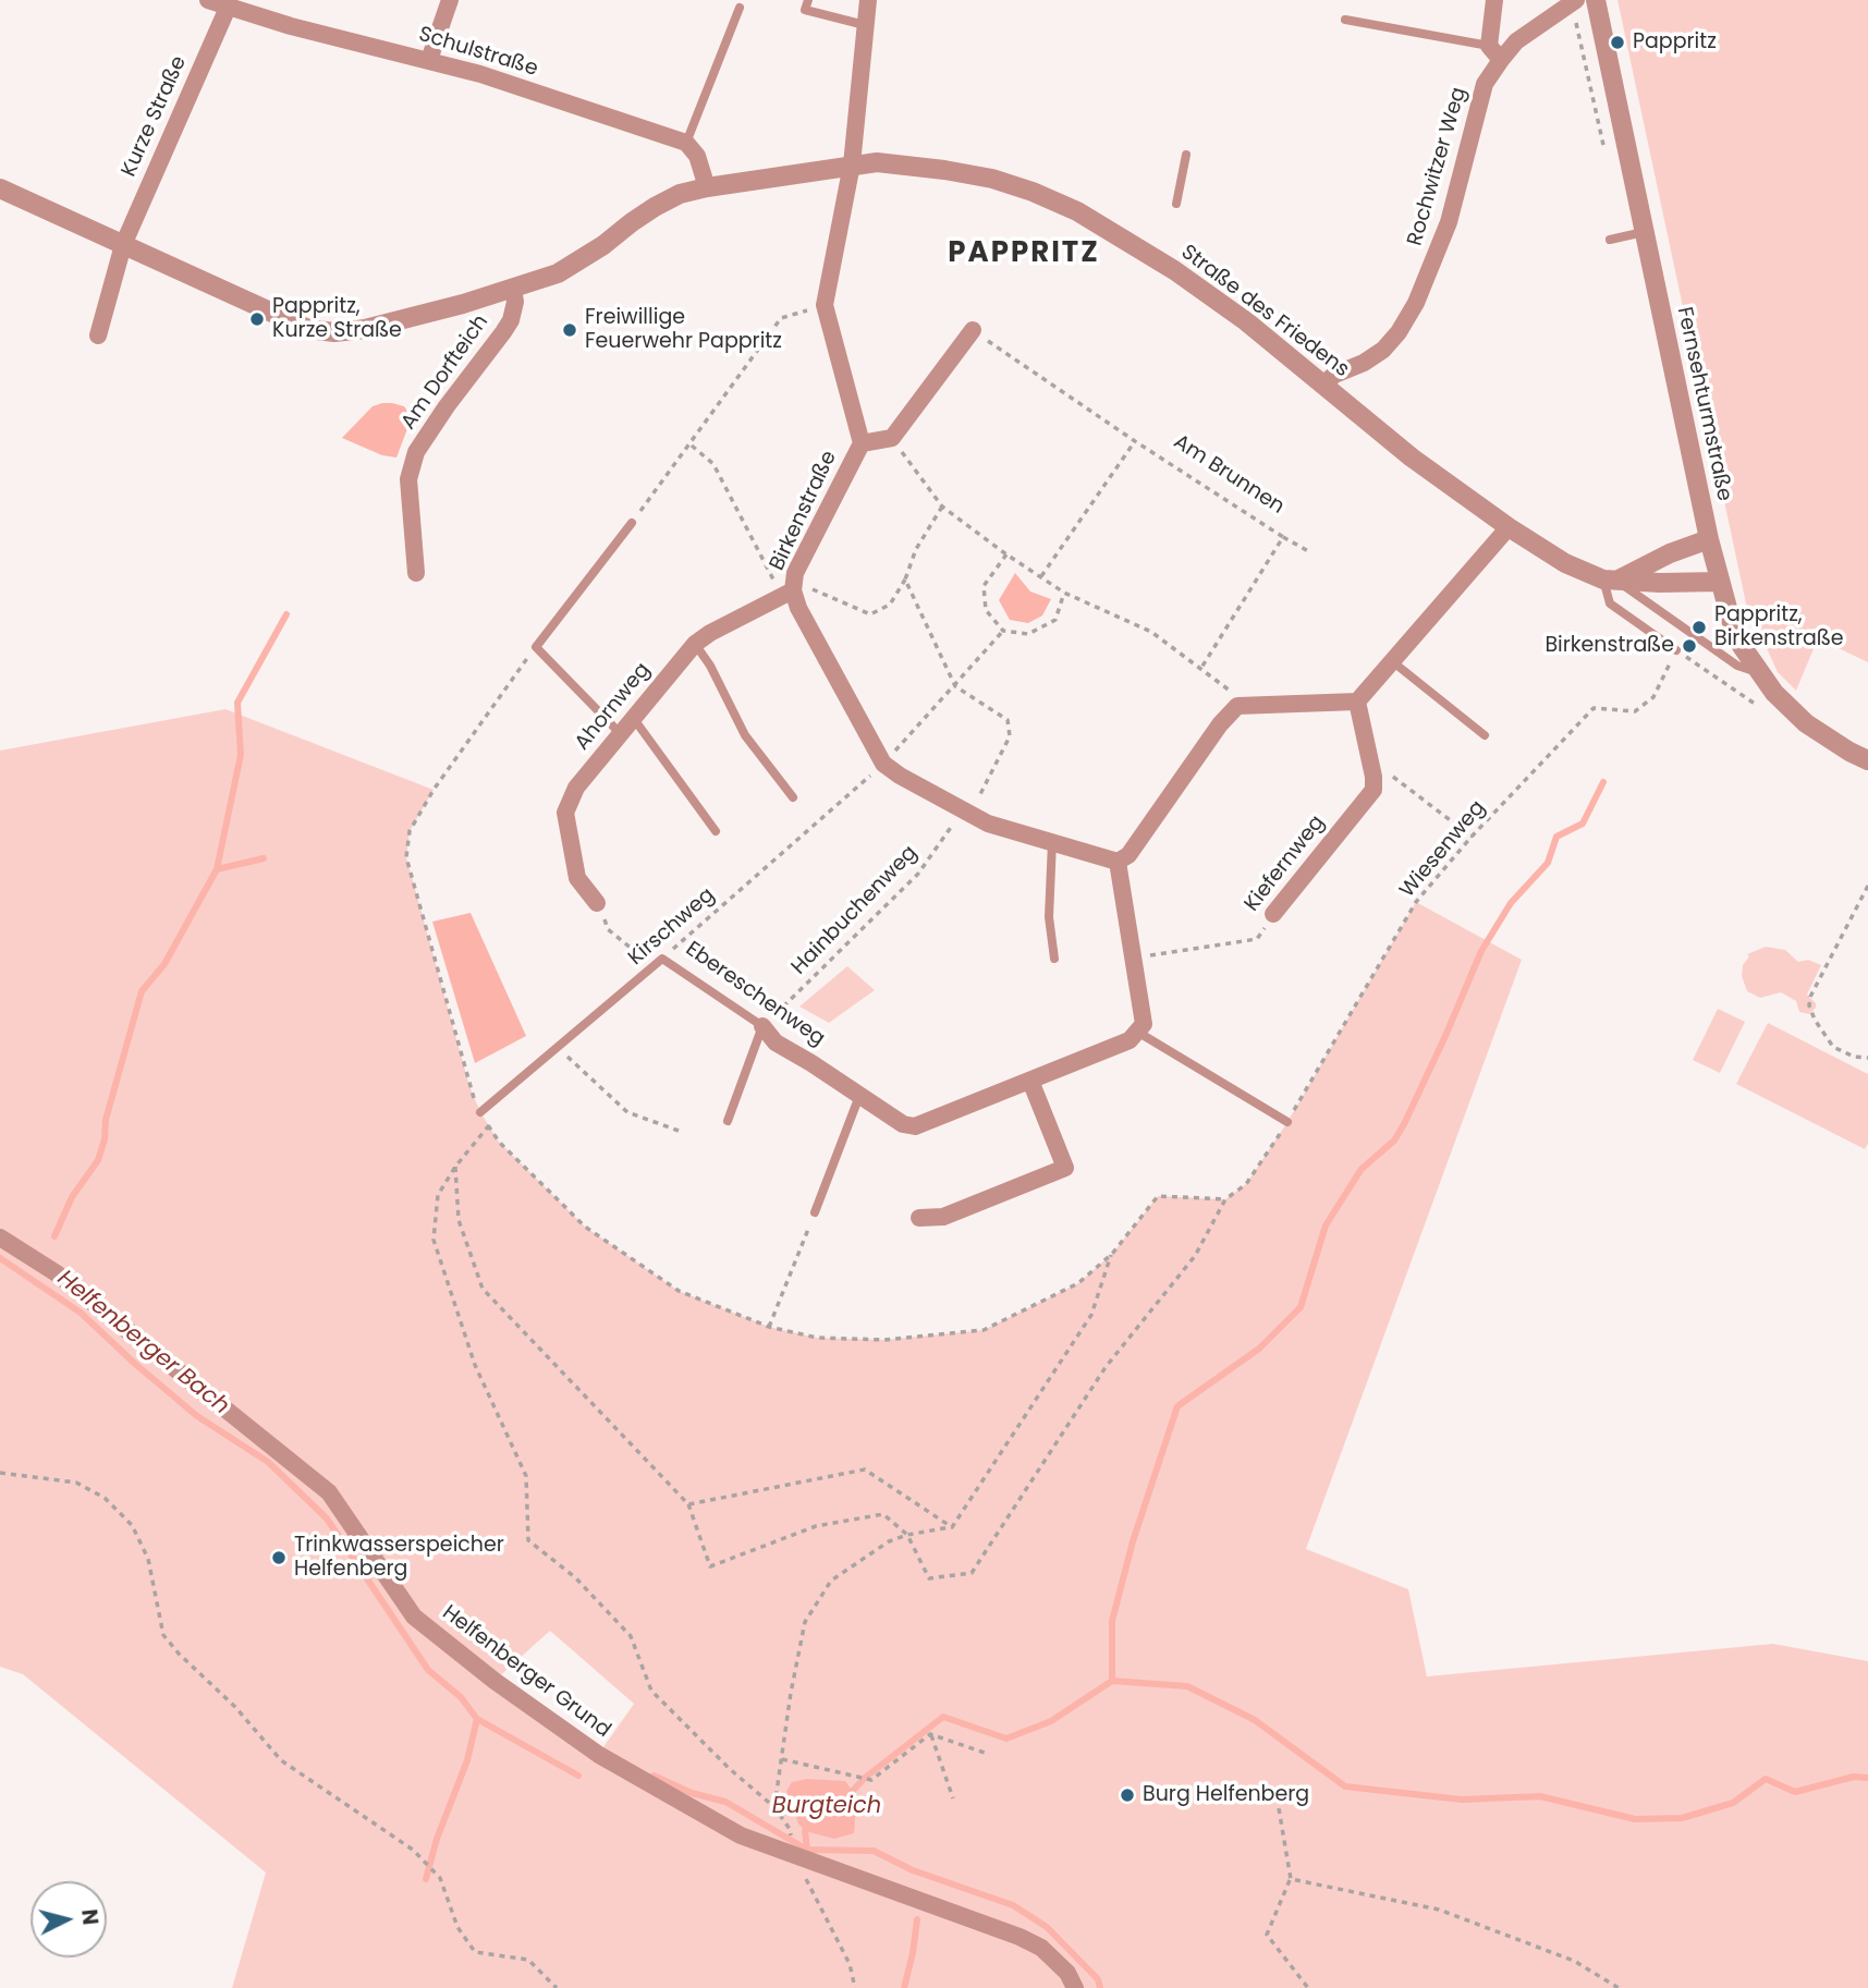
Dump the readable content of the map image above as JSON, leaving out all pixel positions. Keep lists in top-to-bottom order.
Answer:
{
  "streets": {
    "street": [
      "Schulstraße",
      "Kurze Straße",
      "Rochwitzer Weg",
      "Straße des Friedens",
      "Am Dorfteich",
      "Fernsehturmstraße",
      "Birkenstraße",
      "Ahornweg",
      "Kiefernweg",
      "Ebereschenweg",
      "Helfenberger Grund"
    ],
    "lane": ["Kirschweg"],
    "path": ["Am Brunnen", "Wiesenweg", "Hainbuchenweg"]
  },
  "crossings": [
    ["Schulstraße", "Kurze Straße"],
    ["Kurze Straße", "Straße des Friedens"],
    ["Rochwitzer Weg", "Straße des Friedens"],
    ["Straße des Friedens", "Am Dorfteich"],
    ["Straße des Friedens", "Fernsehturmstraße"],
    ["Straße des Friedens", "Birkenstraße"],
    ["Birkenstraße", "Ahornweg"],
    ["Birkenstraße", "Hainbuchenweg"],
    ["Birkenstraße", "Kirschweg"],
    ["Hainbuchenweg", "Ebereschenweg"],
    ["Kirschweg", "Ebereschenweg"]
  ],
  "districts": ["PAPPRITZ"],
  "water": ["Helfenberger Bach", "Burgteich"],
  "places": [
    "Pappritz",
    "Pappritz, Kurze Straße",
    "Freiwillige Feuerwehr Pappritz",
    "Pappritz, Birkenstraße",
    "Birkenstraße",
    "Trinkwasserspeicher Helfenberg",
    "Burg Helfenberg"
  ],
  "north": "right"
}
